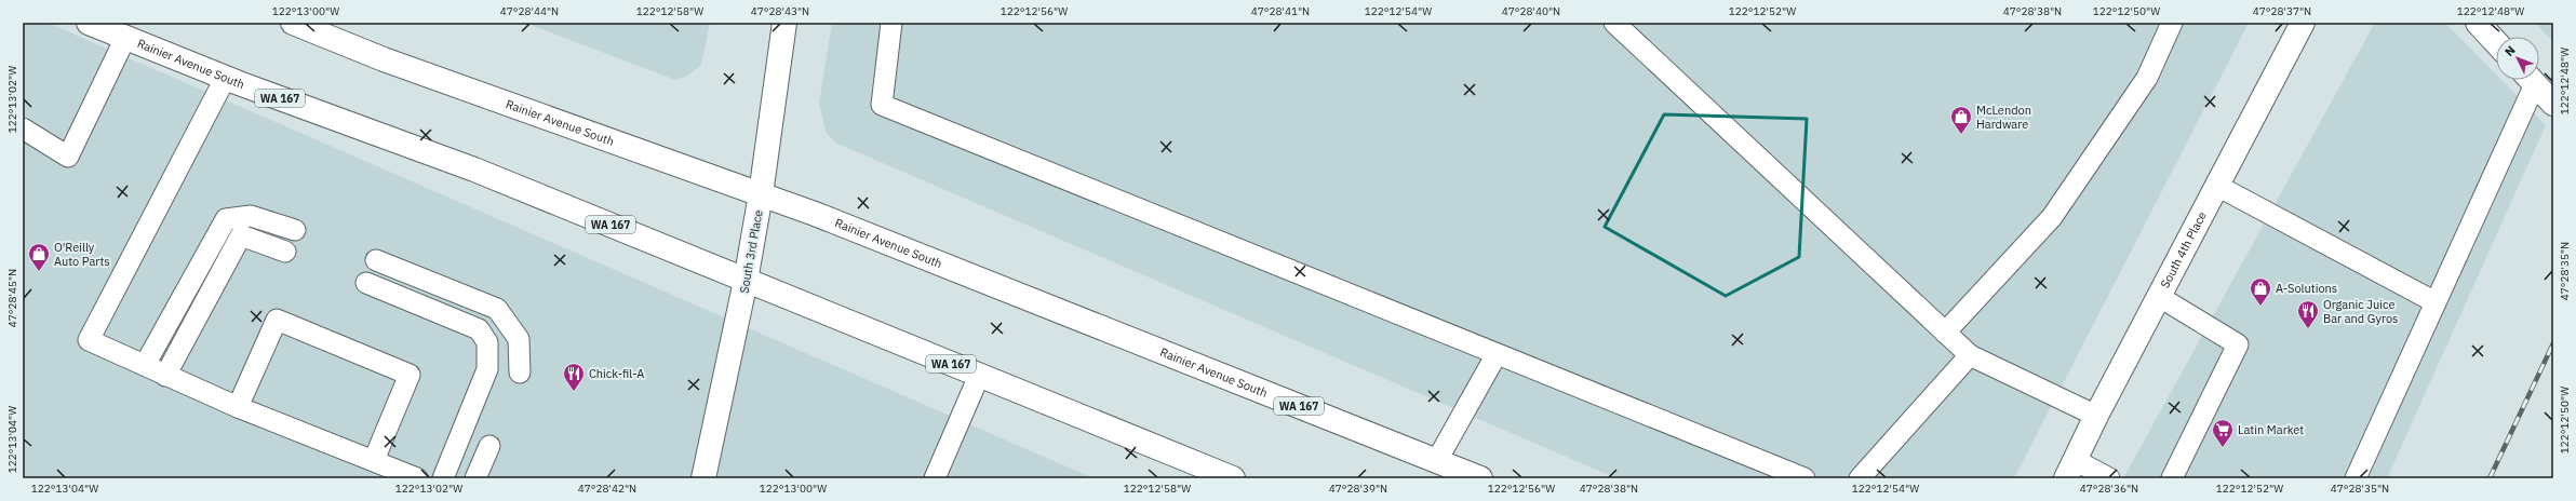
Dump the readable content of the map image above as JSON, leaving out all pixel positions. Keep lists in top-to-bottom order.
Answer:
{
  "streets": {
    "main road": [
      "Rainier Avenue South",
      "WA 167",
      "South 4th Place",
      "South 3rd Place"
    ]
  },
  "crossings": [
    ["Rainier Avenue South", "South 3rd Place"]
  ],
  "places": {
    "shop": ["McLendon Hardware", "O'Reilly Auto Parts", "A-Solutions"],
    "restaurant": ["Organic Juice Bar and Gyros", "Chick-fil-A"],
    "supermarket": ["Latin Market"]
  },
  "north": "top left",
  "coordinates": [
    "122°13'00\"W",
    "47°28'44\"N",
    "122°12'58\"W",
    "47°28'43\"N",
    "122°12'56\"W",
    "47°28'41\"N",
    "122°12'54\"W",
    "47°28'40\"N",
    "122°12'52\"W",
    "47°28'38\"N",
    "122°12'50\"W",
    "47°28'37\"N",
    "122°12'48\"W",
    "122°13'02\"W",
    "47°28'35\"N",
    "47°28'45\"N",
    "122°13'04\"W",
    "47°28'42\"N",
    "47°28'39\"N",
    "47°28'36\"N"
  ]
}
